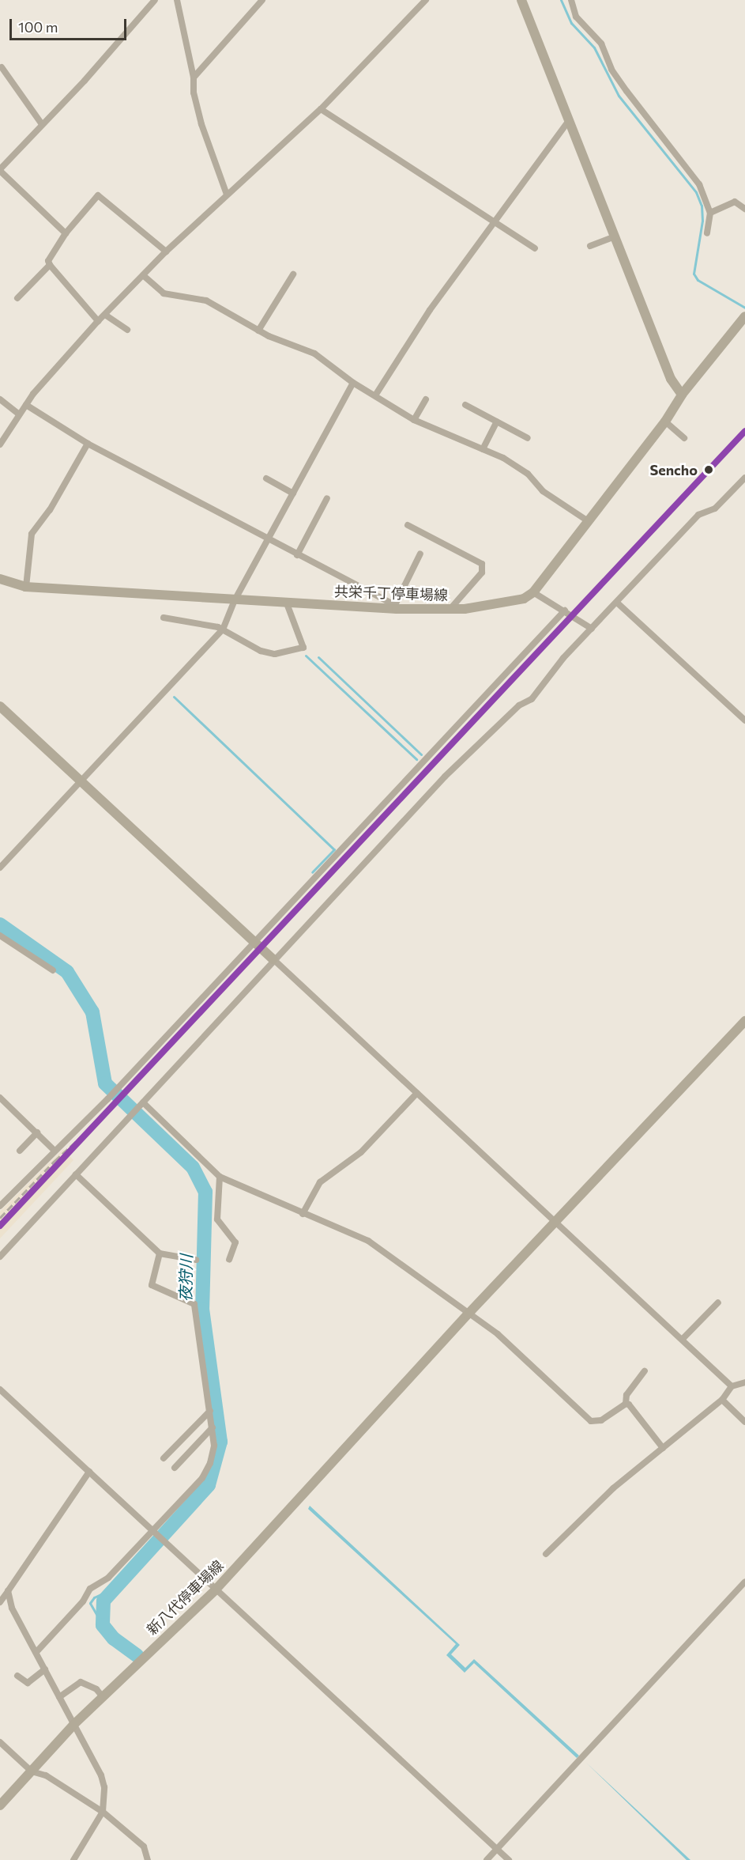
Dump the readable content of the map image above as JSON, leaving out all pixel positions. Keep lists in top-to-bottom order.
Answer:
{
  "streets": {
    "main road": ["共栄千丁停車場線", "新八代停車場線"]
  },
  "water": ["夜狩川"],
  "places": ["Sencho"],
  "scale_bar": "100 m"
}
